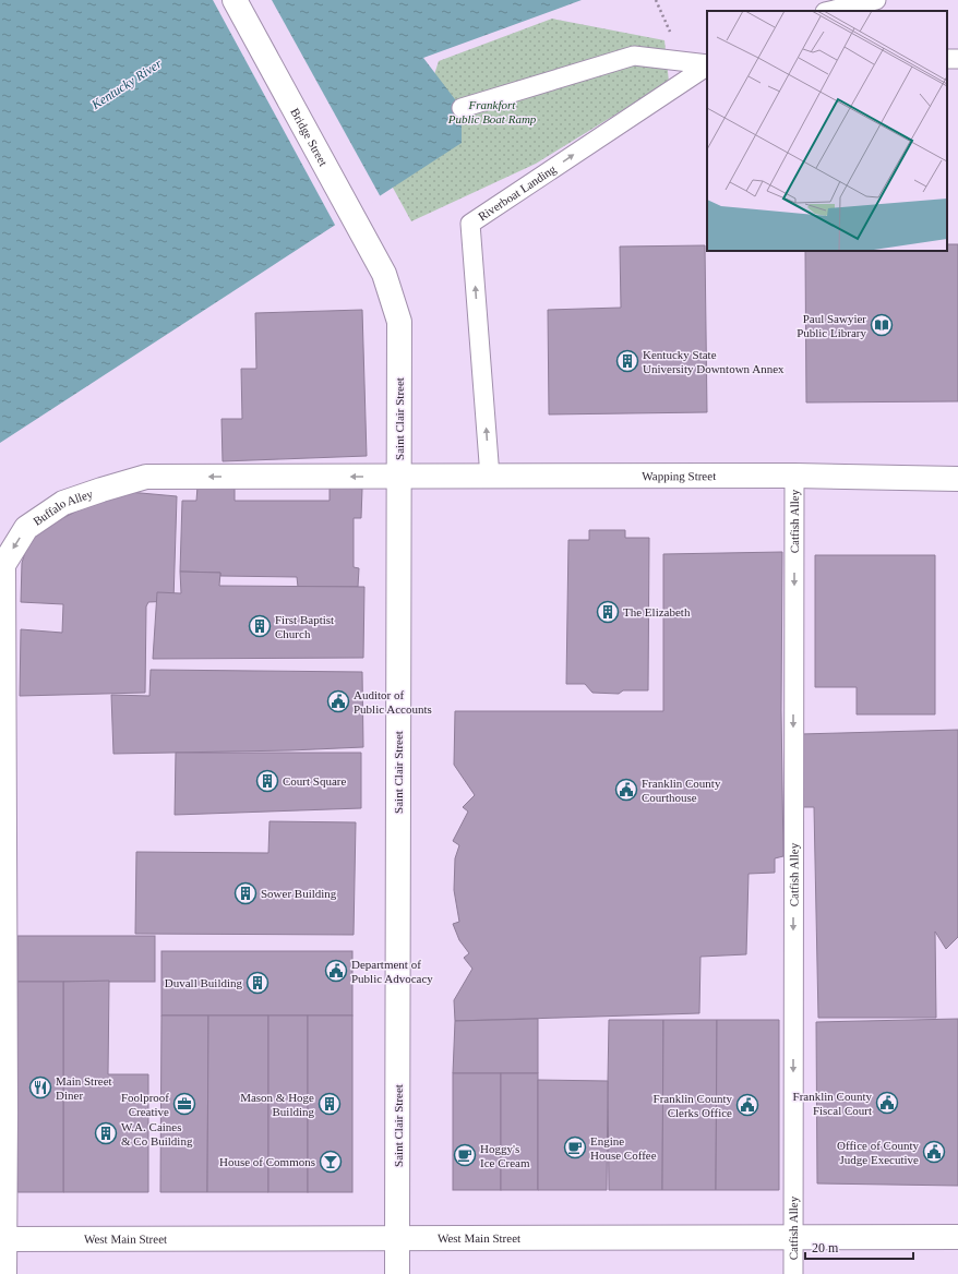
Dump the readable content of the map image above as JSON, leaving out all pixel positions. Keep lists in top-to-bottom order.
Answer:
{
  "streets": {
    "street": [
      "Bridge Street",
      "Saint Clair Street",
      "Wapping Street",
      "Buffalo Alley",
      "West Main Street"
    ],
    "lane": ["Riverboat Landing", "Catfish Alley"]
  },
  "crossings": [
    ["Bridge Street", "Saint Clair Street"],
    ["Riverboat Landing", "Wapping Street"],
    ["Saint Clair Street", "Wapping Street"],
    ["Saint Clair Street", "Buffalo Alley"],
    ["Saint Clair Street", "West Main Street"],
    ["Wapping Street", "Buffalo Alley"],
    ["Wapping Street", "Catfish Alley"],
    ["Buffalo Alley", "West Main Street"],
    ["Catfish Alley", "West Main Street"]
  ],
  "one_way": ["Riverboat Landing", "Catfish Alley"],
  "water": ["Kentucky River"],
  "parks": ["Frankfort Public Boat Ramp"],
  "places": {
    "library": ["Paul Sawyier Public Library"],
    "building": [
      "Kentucky State University Downtown Annex",
      "The Elizabeth",
      "First Baptist Church",
      "Court Square",
      "Sower Building",
      "Duvall Building",
      "Mason & Hoge Building",
      "W.A. Caines & Co Building"
    ],
    "public building": [
      "Auditor of Public Accounts",
      "Franklin County Courthouse",
      "Department of Public Advocacy",
      "Franklin County Fiscal Court",
      "Franklin County Clerks Office",
      "Office of County Judge Executive"
    ],
    "restaurant": ["Main Street Diner"],
    "office": ["Foolproof Creative"],
    "cafe": ["Engine House Coffee", "Hoggy's Ice Cream"],
    "bar": ["House of Commons"]
  },
  "scale_bar": "20 m"
}
